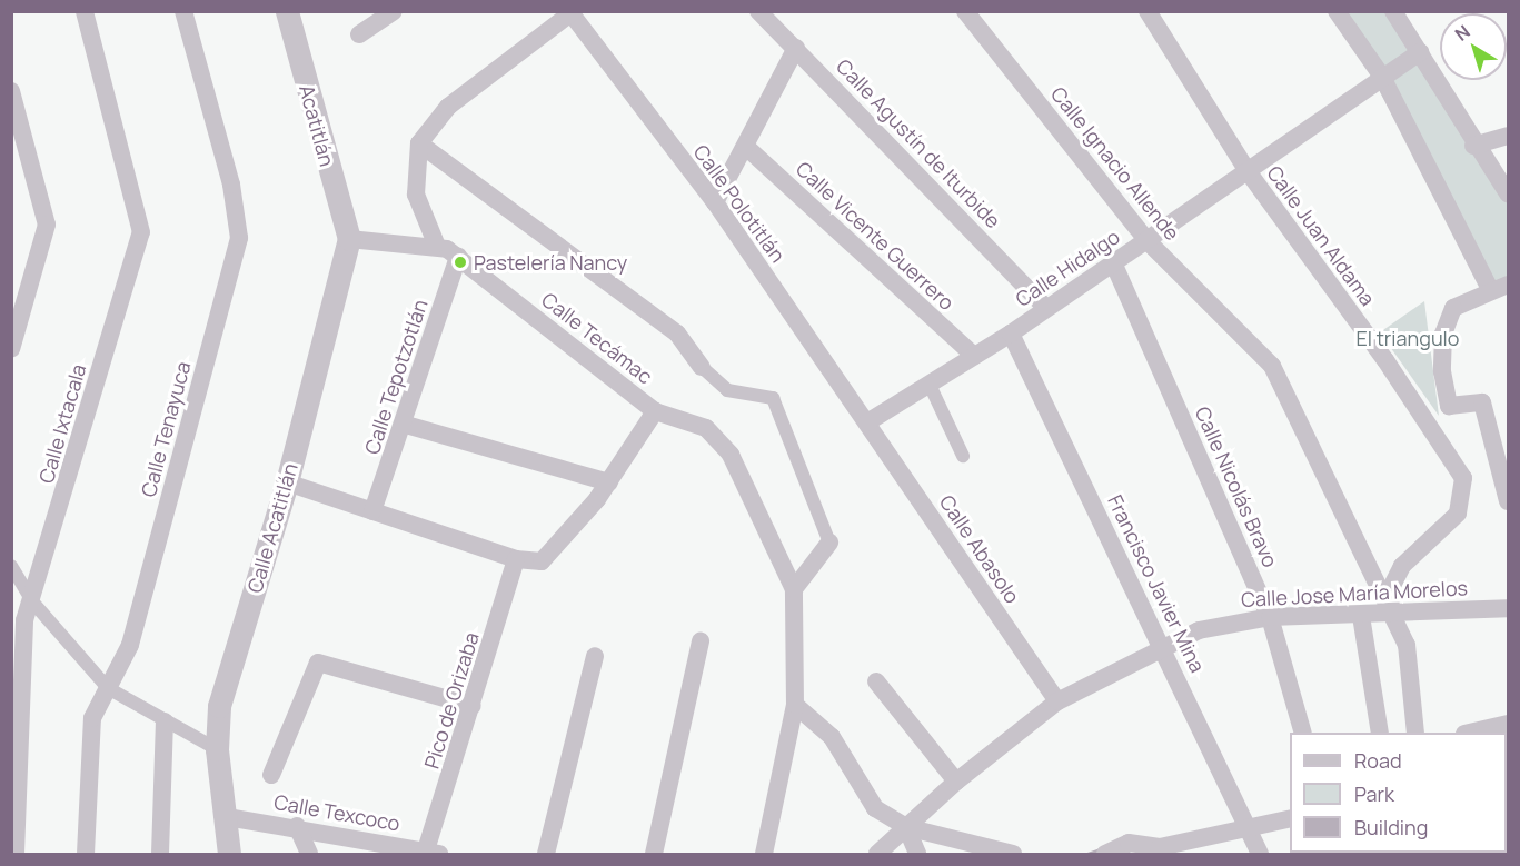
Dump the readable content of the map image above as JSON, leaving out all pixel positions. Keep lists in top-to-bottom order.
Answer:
{
  "streets": {
    "street": [
      "Acatitlán",
      "Calle Agustín de Iturbide",
      "Calle Ignacio Allende",
      "Calle Polotitlán",
      "Calle Vicente Guerrero",
      "Calle Juan Aldama",
      "Calle Hidalgo",
      "Calle Tecámac",
      "Calle Tepotzotlán",
      "Calle Ixtacala",
      "Calle Tenayuca",
      "Calle Nicolás Bravo",
      "Calle Acatitlán",
      "Calle Abasolo",
      "Francisco Javier Mina",
      "Calle Jose María Morelos",
      "Pico de Orizaba",
      "Calle Texcoco"
    ]
  },
  "crossings": [
    ["Acatitlán", "Calle Acatitlán"],
    ["Calle Agustín de Iturbide", "Calle Hidalgo"],
    ["Calle Ignacio Allende", "Calle Juan Aldama"],
    ["Calle Ignacio Allende", "Calle Hidalgo"],
    ["Calle Ignacio Allende", "Calle Jose María Morelos"],
    ["Calle Polotitlán", "Calle Hidalgo"],
    ["Calle Polotitlán", "Calle Abasolo"],
    ["Calle Vicente Guerrero", "Calle Hidalgo"],
    ["Calle Juan Aldama", "Calle Hidalgo"],
    ["Calle Juan Aldama", "Calle Jose María Morelos"],
    ["Calle Hidalgo", "Calle Nicolás Bravo"],
    ["Calle Hidalgo", "Calle Abasolo"],
    ["Calle Hidalgo", "Francisco Javier Mina"],
    ["Calle Tecámac", "Calle Tepotzotlán"],
    ["Calle Tecámac", "Pico de Orizaba"],
    ["Calle Nicolás Bravo", "Calle Jose María Morelos"],
    ["Calle Acatitlán", "Calle Texcoco"],
    ["Calle Abasolo", "Calle Jose María Morelos"],
    ["Francisco Javier Mina", "Calle Jose María Morelos"],
    ["Pico de Orizaba", "Calle Texcoco"]
  ],
  "parks": ["El triangulo"],
  "places": ["Pastelería Nancy"],
  "legend": ["Road", "Park", "Building"],
  "north": "top left"
}
